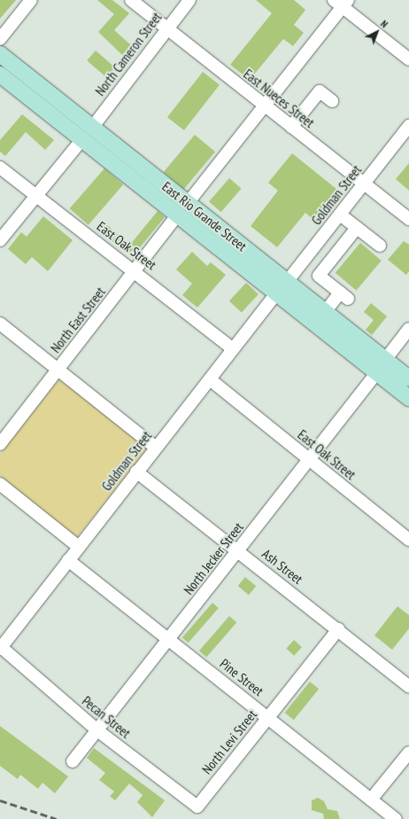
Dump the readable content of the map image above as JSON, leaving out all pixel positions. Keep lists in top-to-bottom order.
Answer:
{
  "streets": {
    "main road": ["East Rio Grande Street"],
    "street": [
      "North Cameron Street",
      "East Nueces Street",
      "Goldman Street",
      "East Oak Street",
      "North East Street",
      "North Jecker Street",
      "Ash Street",
      "Pine Street",
      "Pecan Street",
      "North Levi Street"
    ]
  },
  "crossings": [
    ["North Cameron Street", "East Nueces Street"],
    ["North Cameron Street", "East Rio Grande Street"],
    ["North Cameron Street", "East Oak Street"],
    ["East Nueces Street", "Goldman Street"],
    ["East Nueces Street", "North East Street"],
    ["Goldman Street", "East Rio Grande Street"],
    ["Goldman Street", "East Oak Street"],
    ["Goldman Street", "Ash Street"],
    ["Goldman Street", "Pine Street"],
    ["Goldman Street", "Pecan Street"],
    ["East Rio Grande Street", "North East Street"],
    ["East Rio Grande Street", "North Jecker Street"],
    ["East Oak Street", "North East Street"],
    ["East Oak Street", "North Jecker Street"],
    ["North Jecker Street", "Ash Street"],
    ["North Jecker Street", "Pine Street"],
    ["North Jecker Street", "Pecan Street"],
    ["Ash Street", "North Levi Street"],
    ["Pine Street", "North Levi Street"],
    ["Pecan Street", "North Levi Street"]
  ],
  "north": "top right"
}
